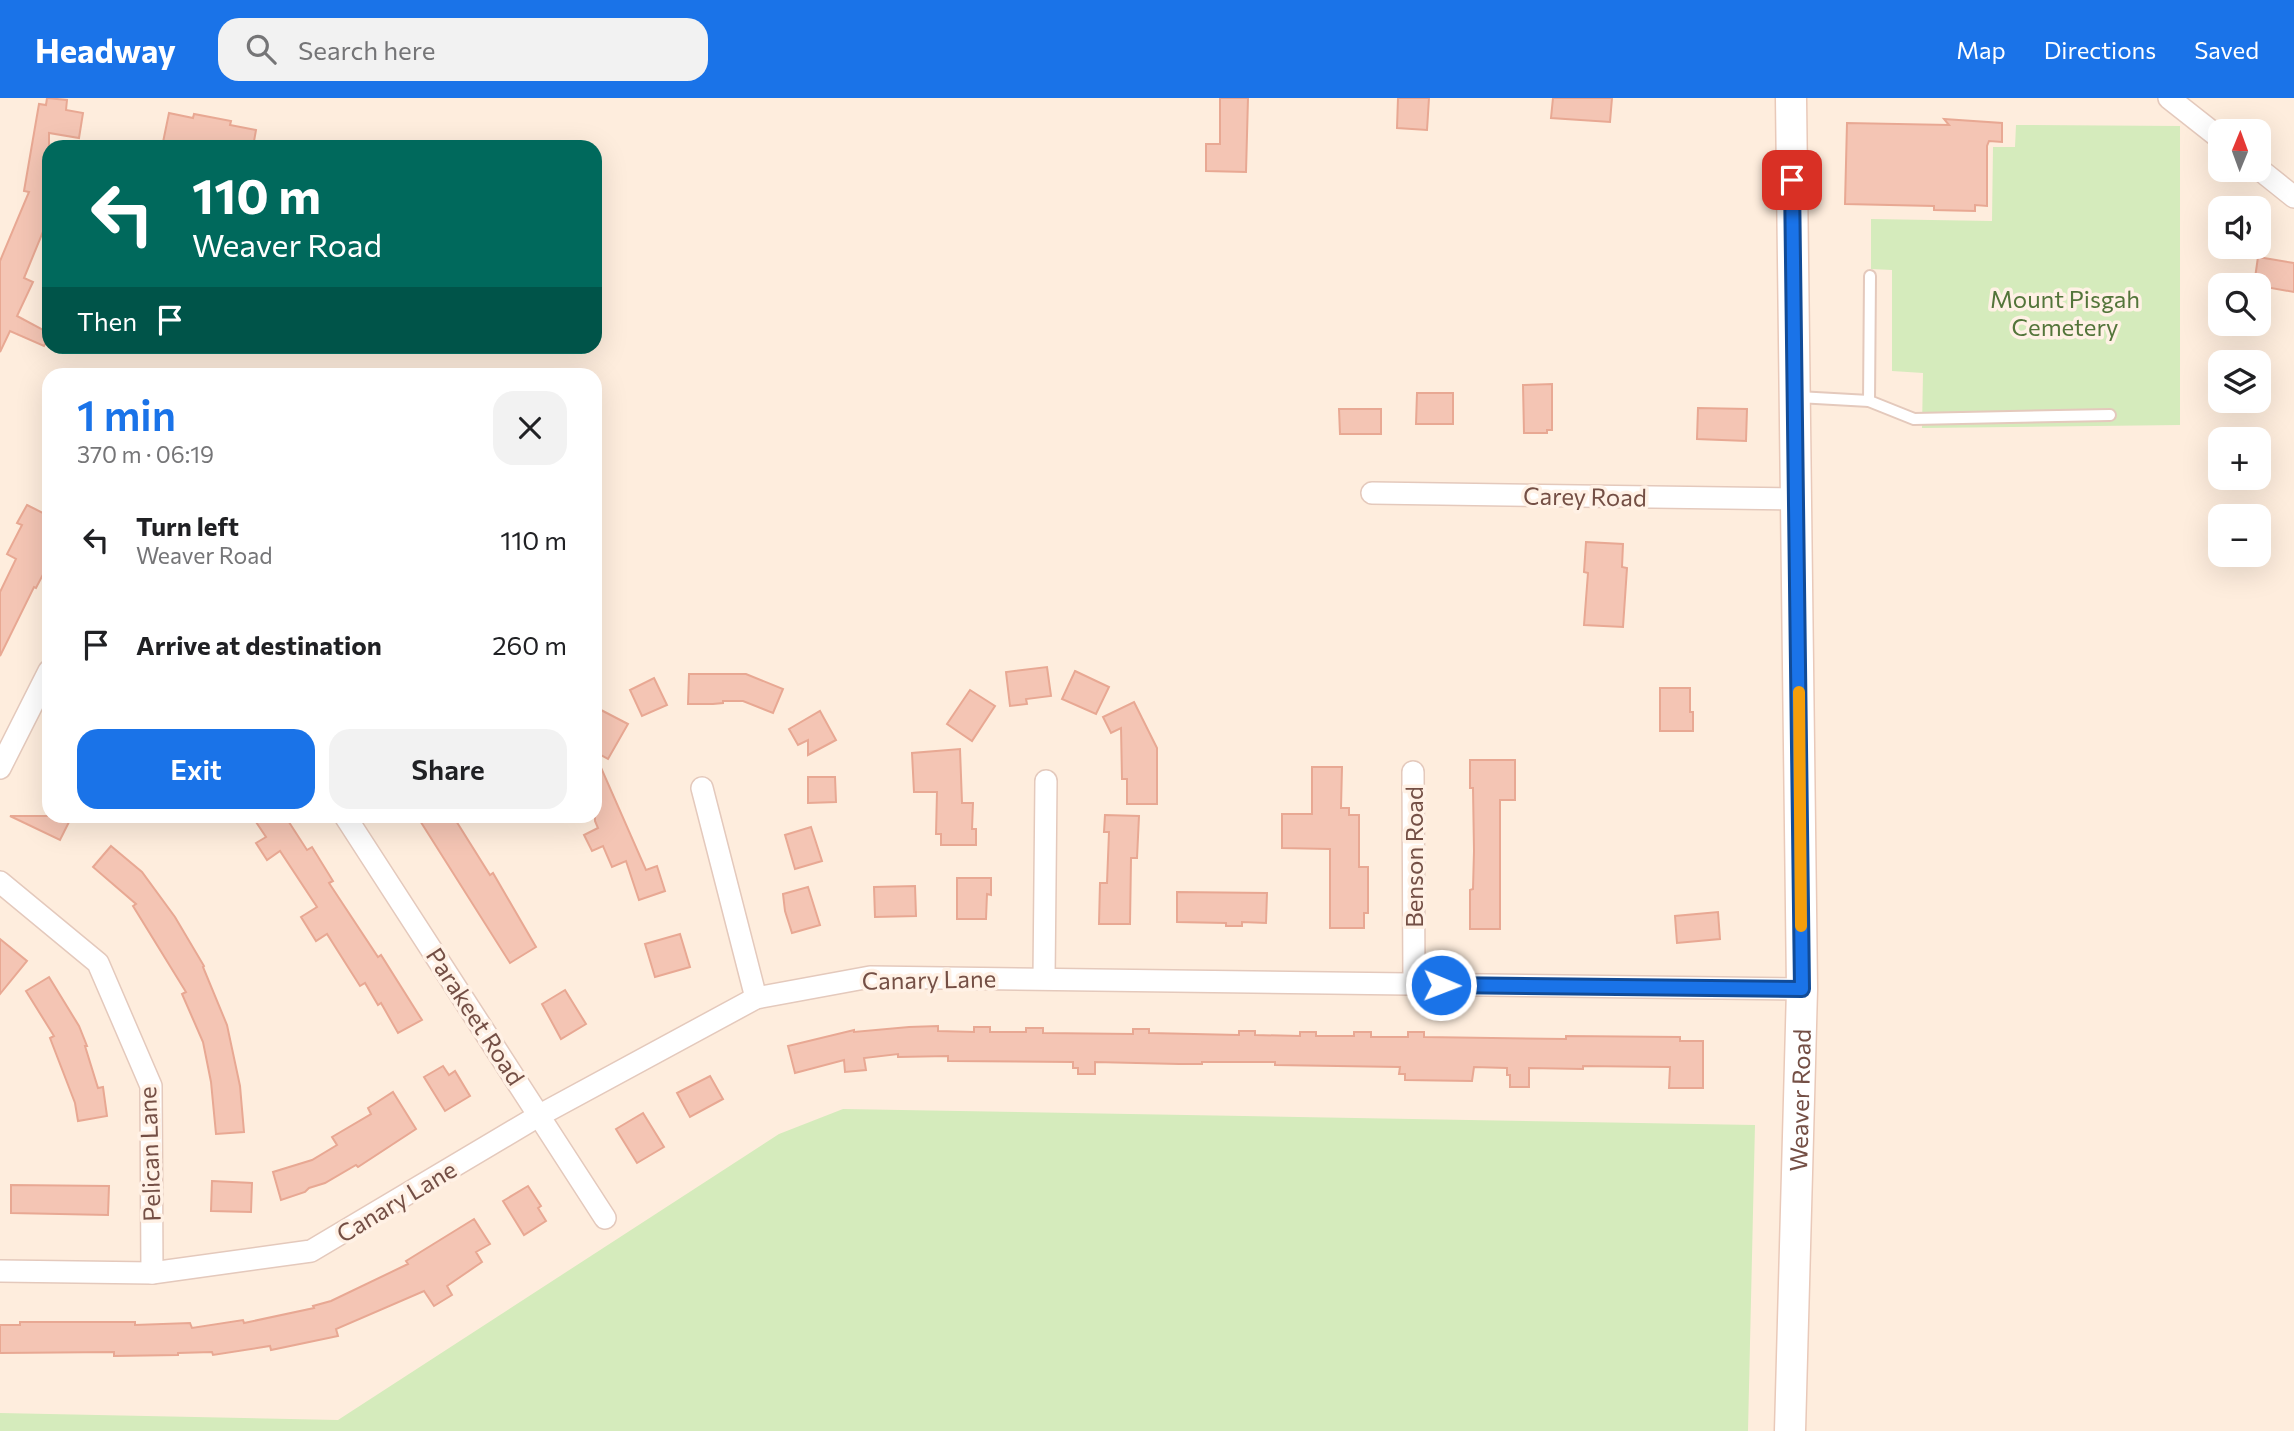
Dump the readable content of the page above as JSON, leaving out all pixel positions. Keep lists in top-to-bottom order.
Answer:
{
  "streets": {
    "main road": ["Weaver Road"],
    "street": [
      "Carey Road",
      "Benson Road",
      "Canary Lane",
      "Parakeet Road",
      "Pelican Lane"
    ]
  },
  "crossings": [
    ["Carey Road", "Weaver Road"],
    ["Benson Road", "Canary Lane"],
    ["Canary Lane", "Parakeet Road"],
    ["Canary Lane", "Weaver Road"],
    ["Canary Lane", "Pelican Lane"]
  ],
  "parks": ["Mount Pisgah Cemetery"],
  "north": "top",
  "page": {
    "header": "Headway",
    "search": "Search here",
    "nav": ["Map", "Directions", "Saved"],
    "map_buttons": ["+", "−"],
    "turn": ["110 m", "Weaver Road"],
    "then": "Then",
    "heading": ["1 min", "370 m · 06:19"],
    "list": [
      {
        "name": "Turn left",
        "note": "Weaver Road",
        "value": "110 m"
      },
      {
        "name": "Arrive at destination",
        "value": "260 m"
      }
    ],
    "buttons": ["Exit", "Share"]
  }
}
